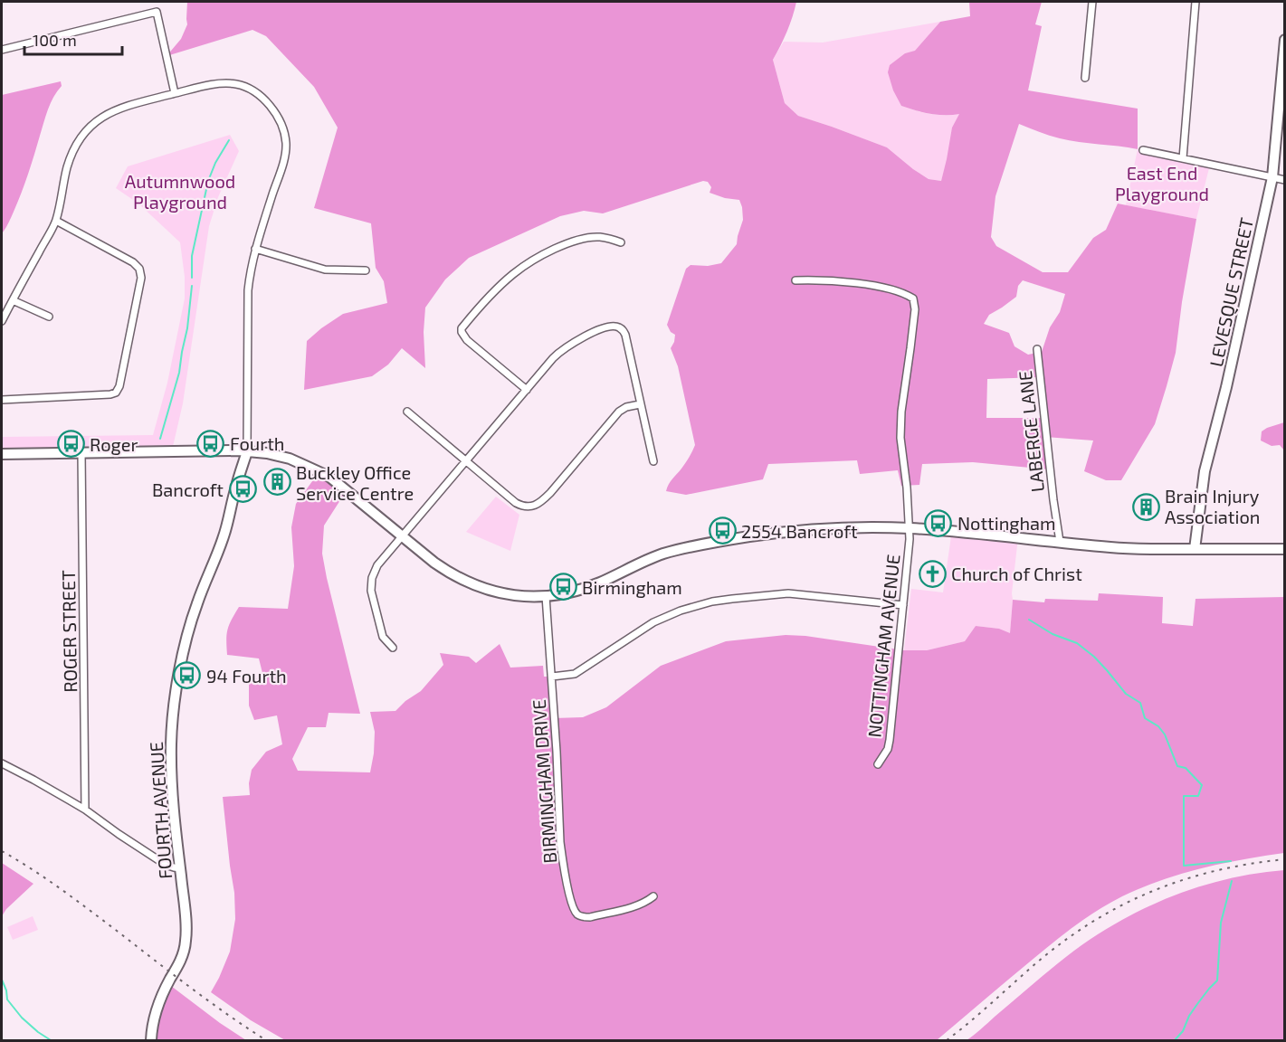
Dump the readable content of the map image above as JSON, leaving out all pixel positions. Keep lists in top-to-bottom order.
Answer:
{
  "streets": {
    "main road": ["LEVESQUE STREET", "FOURTH AVENUE"],
    "street": [
      "LABERGE LANE",
      "ROGER STREET",
      "NOTTINGHAM AVENUE",
      "BIRMINGHAM DRIVE"
    ]
  },
  "parks": ["East End Playground", "Autumnwood Playground"],
  "places": {
    "bus stop": [
      "Fourth",
      "Roger",
      "Bancroft",
      "Nottingham",
      "2554 Bancroft",
      "Birmingham",
      "94 Fourth"
    ],
    "building": ["Buckley Office Service Centre", "Brain Injury Association"],
    "church": ["Church of Christ"]
  },
  "scale_bar": "100 m"
}
